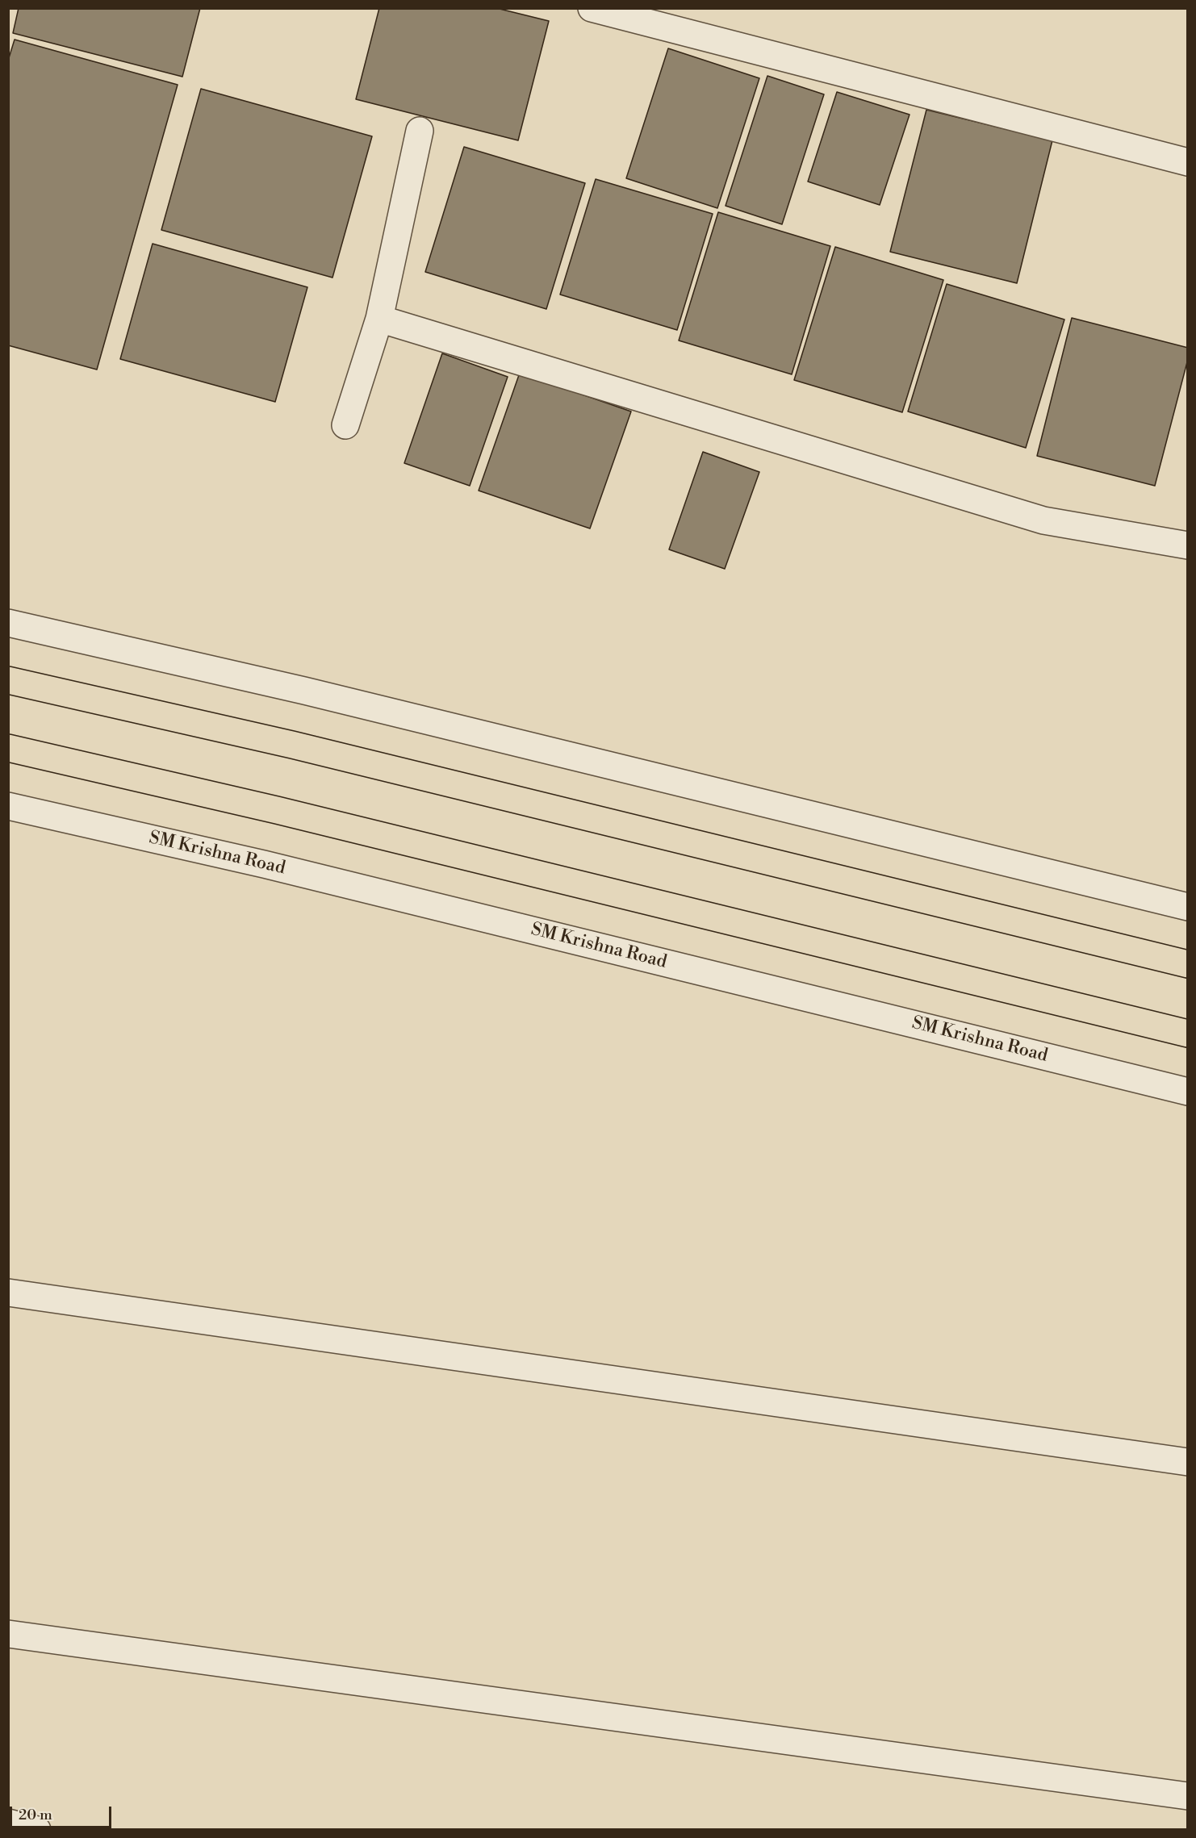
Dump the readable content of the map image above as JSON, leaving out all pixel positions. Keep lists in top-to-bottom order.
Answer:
{
  "streets": {
    "street": ["SM Krishna Road"]
  },
  "scale_bar": "20 m"
}
